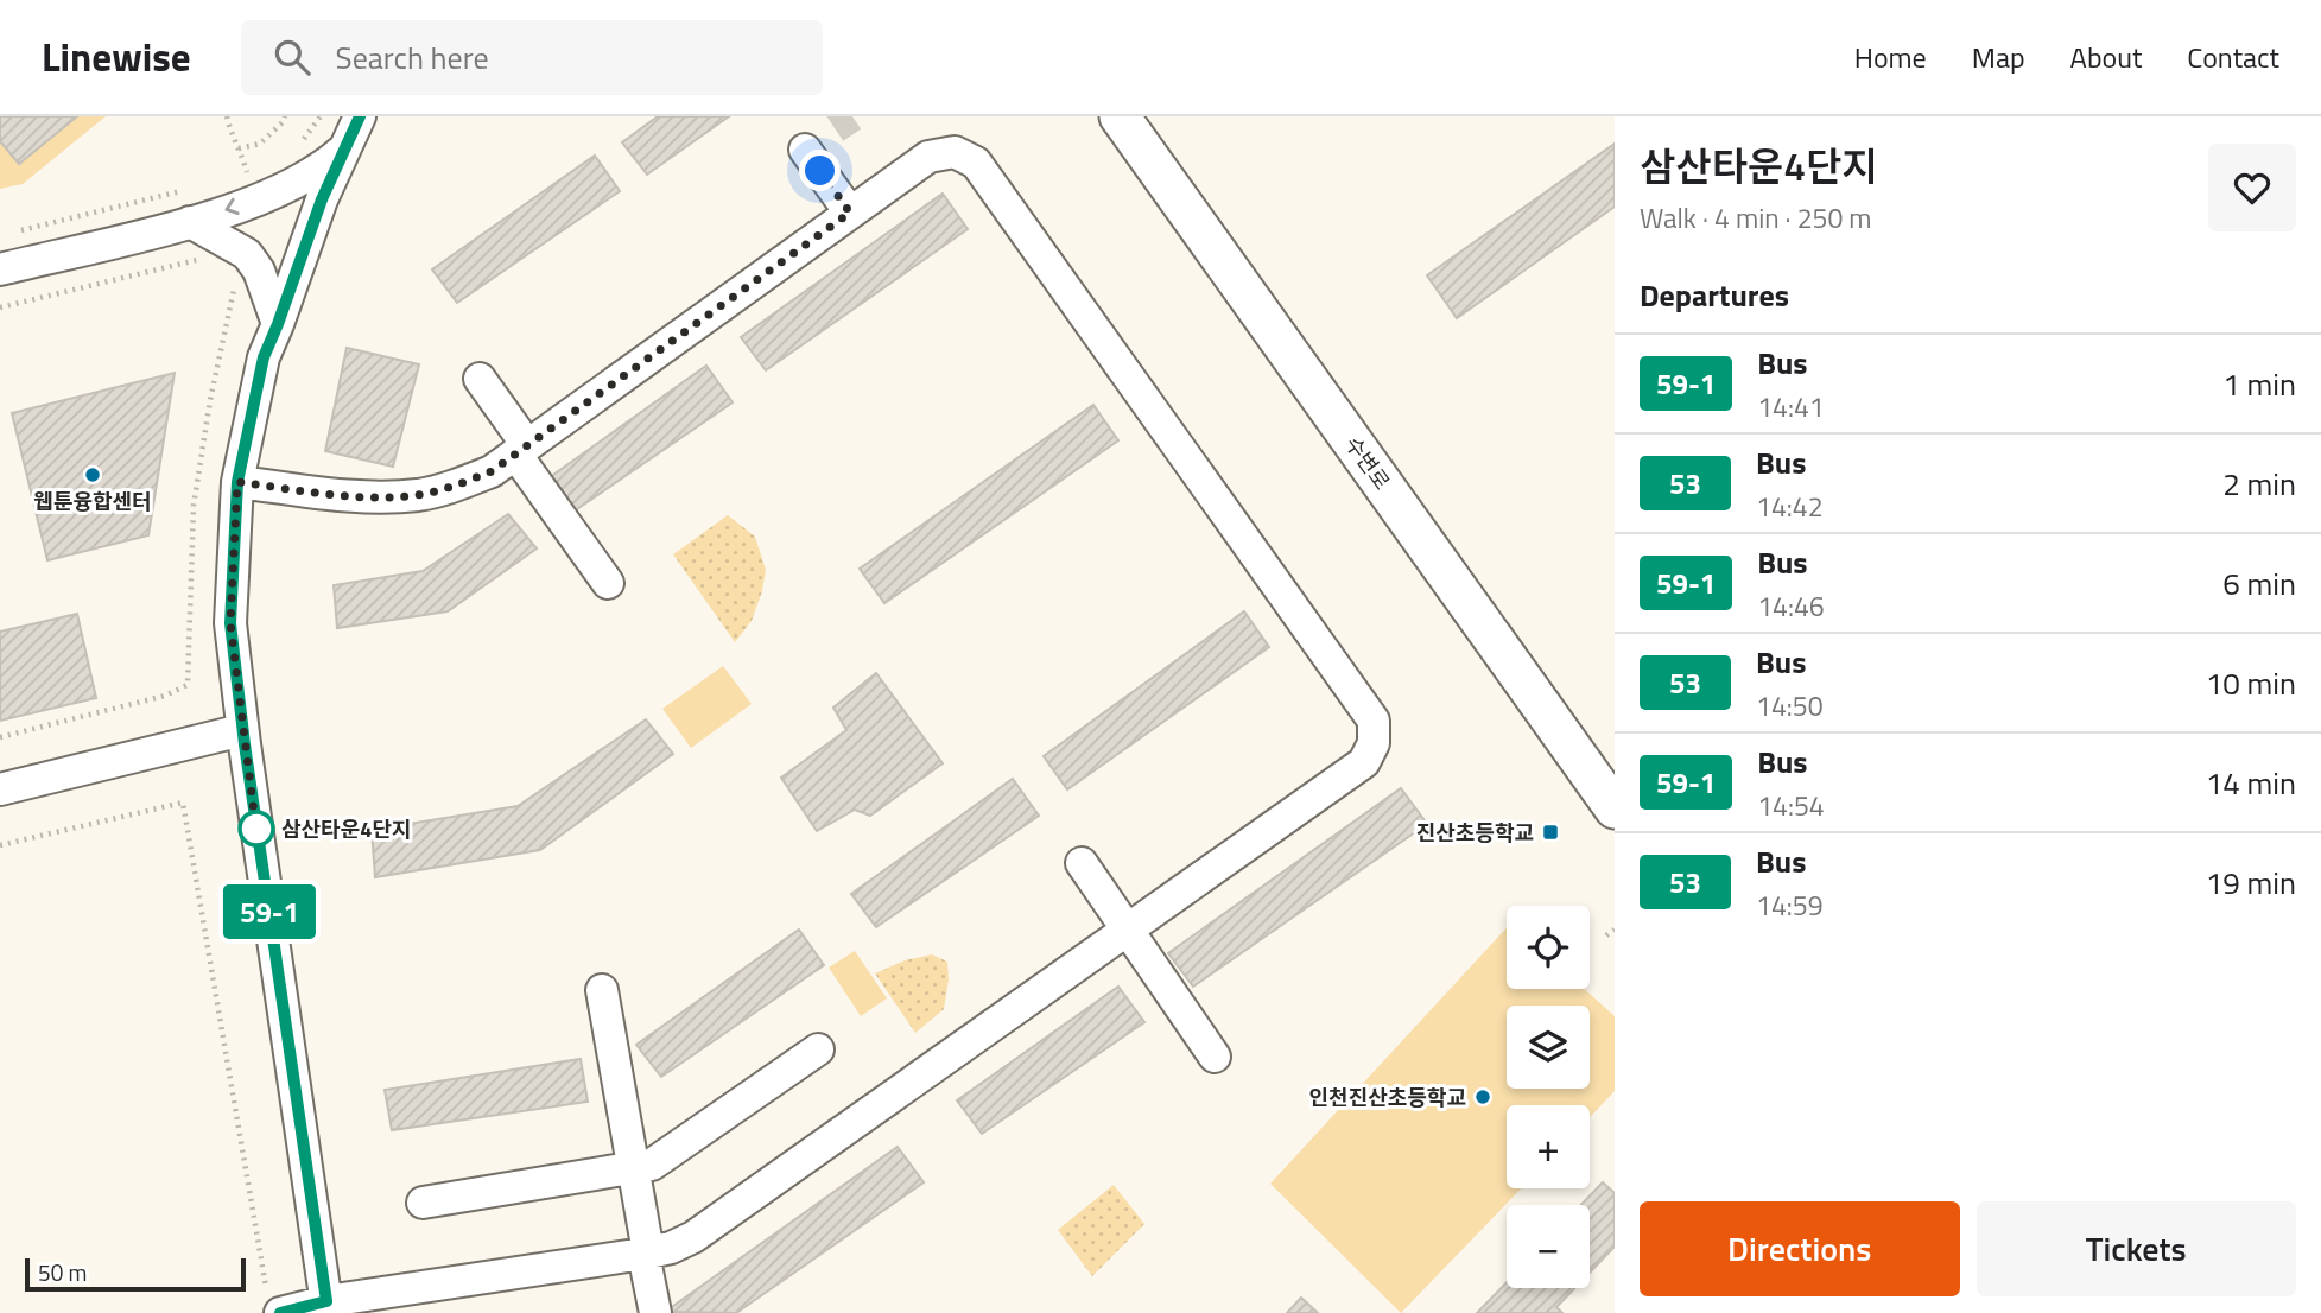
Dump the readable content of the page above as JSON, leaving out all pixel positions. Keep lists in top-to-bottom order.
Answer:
{
  "streets": {
    "main road": ["수변로"]
  },
  "places": {
    "other": ["웹툰융합센터", "삼산타운4단지", "인천진산초등학교"],
    "transit": ["진산초등학교"]
  },
  "lines": ["bus line 59-1"],
  "scale_bar": "50 m",
  "page": {
    "header": "Linewise",
    "search": "Search here",
    "nav": [
      "Home",
      "Map",
      "About",
      "Contact"
    ],
    "on_map": "59-1",
    "heading": [
      ["삼산타운4단지", "Walk · 4 min · 250 m"],
      "Departures"
    ],
    "list": [
      {
        "mark": "59-1",
        "name": "Bus",
        "note": "14:41",
        "value": "1 min"
      },
      {
        "mark": "53",
        "name": "Bus",
        "note": "14:42",
        "value": "2 min"
      },
      {
        "mark": "59-1",
        "name": "Bus",
        "note": "14:46",
        "value": "6 min"
      },
      {
        "mark": "53",
        "name": "Bus",
        "note": "14:50",
        "value": "10 min"
      },
      {
        "mark": "59-1",
        "name": "Bus",
        "note": "14:54",
        "value": "14 min"
      },
      {
        "mark": "53",
        "name": "Bus",
        "note": "14:59",
        "value": "19 min"
      }
    ],
    "map_buttons": ["+", "−"],
    "buttons": ["Directions", "Tickets"],
    "scale": "50 m"
  }
}
